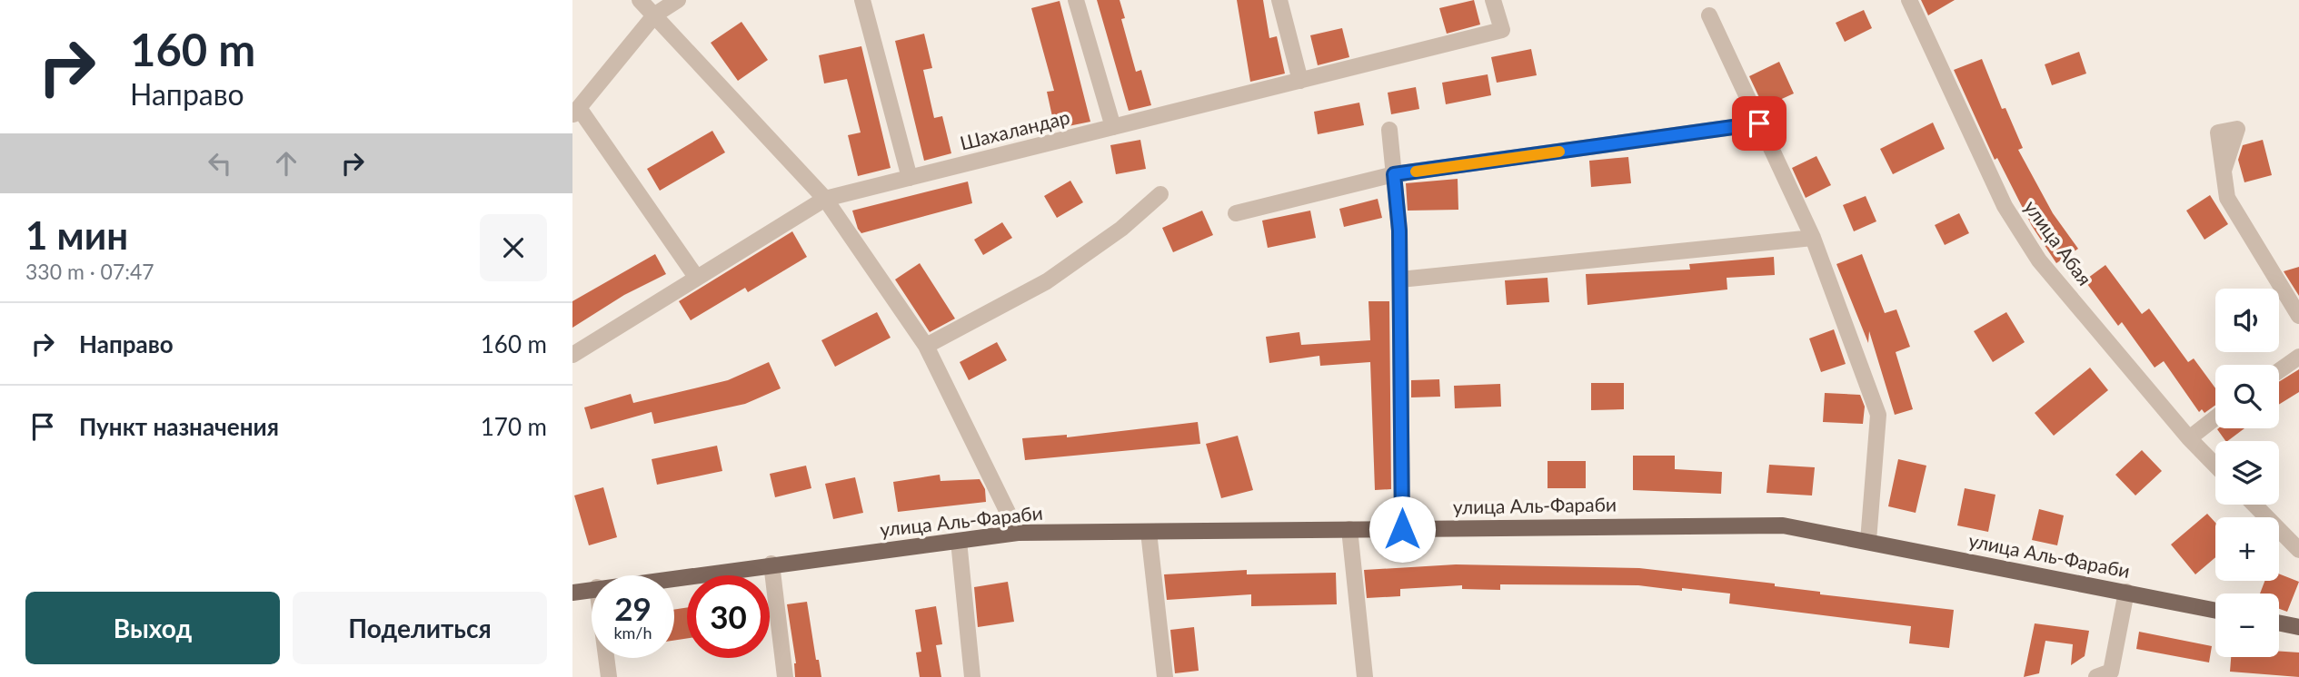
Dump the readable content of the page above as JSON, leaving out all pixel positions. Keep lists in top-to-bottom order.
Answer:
{
  "streets": {
    "main road": ["улица Аль-Фараби"],
    "street": ["Шахаландар", "улица Абая"]
  },
  "page": {
    "turn": ["160 m", "Направо"],
    "heading": ["1 мин", "330 m · 07:47"],
    "map_buttons": ["+", "−"],
    "list": [
      {
        "name": "Направо",
        "value": "160 m"
      },
      {
        "name": "Пункт назначения",
        "value": "170 m"
      }
    ],
    "speed": "29 km/h",
    "limit": "30",
    "buttons": ["Выход", "Поделиться"]
  }
}
